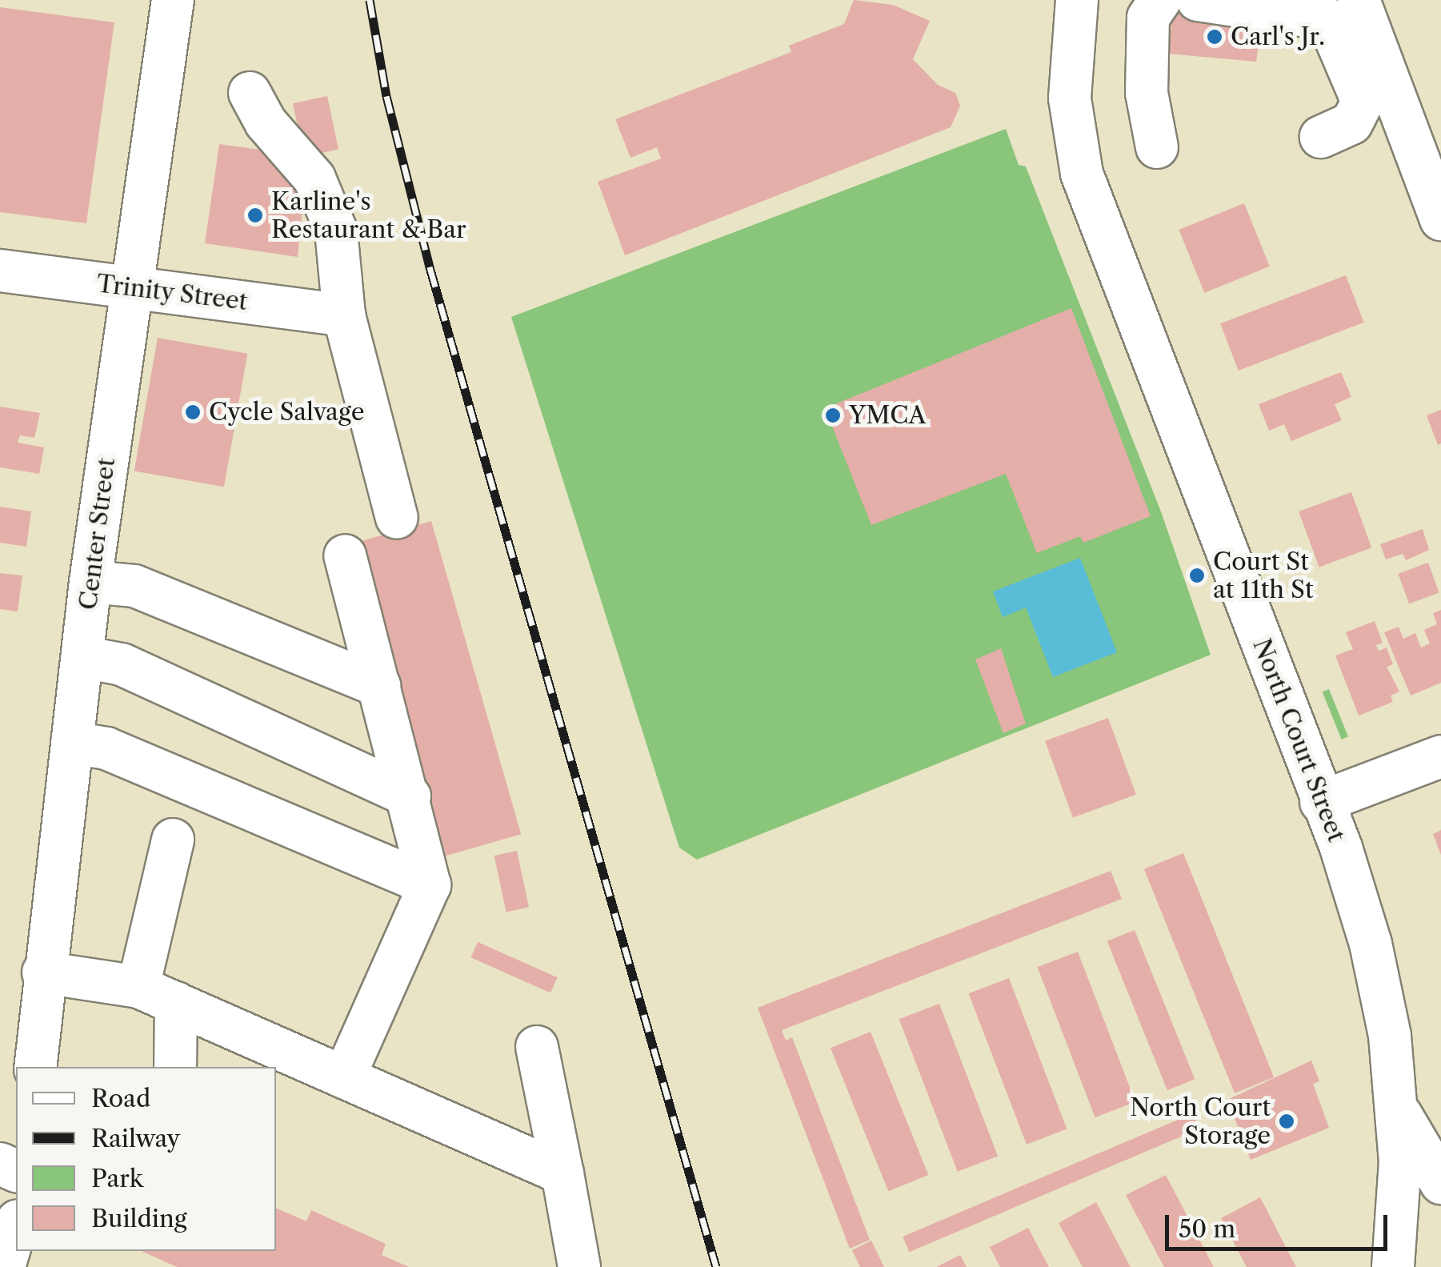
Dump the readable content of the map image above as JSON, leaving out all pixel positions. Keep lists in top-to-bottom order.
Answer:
{
  "streets": {
    "street": ["Trinity Street", "Center Street", "North Court Street"]
  },
  "crossings": [
    ["Trinity Street", "Center Street"]
  ],
  "places": [
    "Carl's Jr.",
    "Karline's Restaurant & Bar",
    "Cycle Salvage",
    "YMCA",
    "Court St at 11th St",
    "North Court Storage"
  ],
  "legend": [
    "Road",
    "Railway",
    "Park",
    "Building"
  ],
  "scale_bar": "50 m"
}
